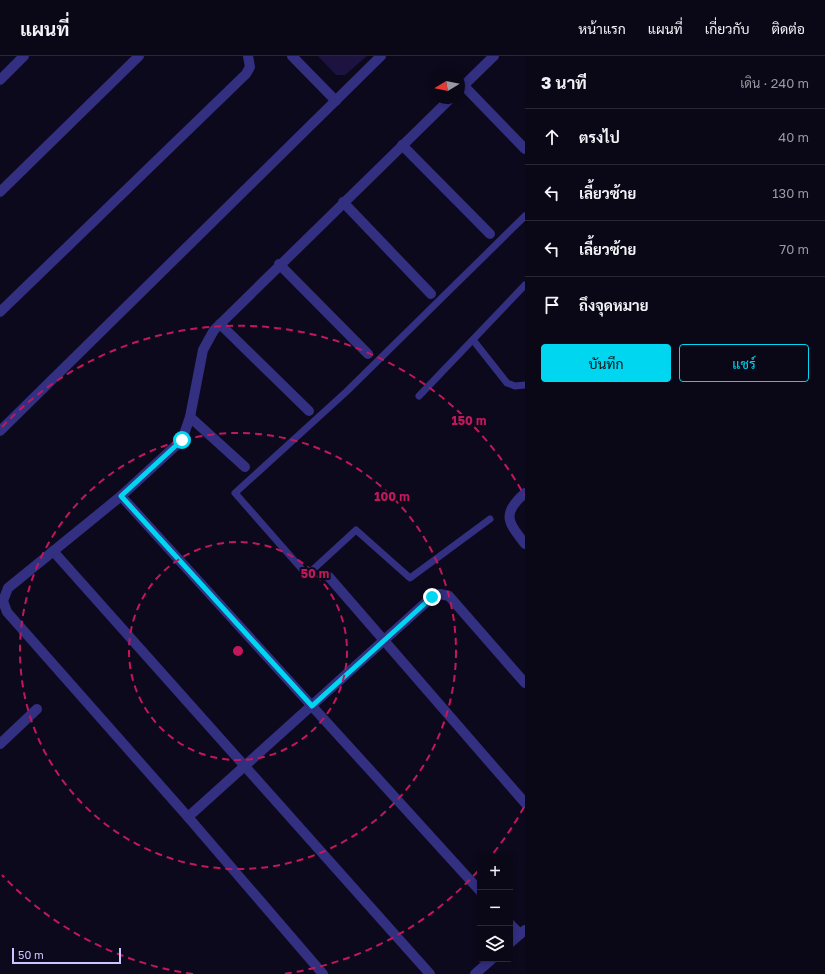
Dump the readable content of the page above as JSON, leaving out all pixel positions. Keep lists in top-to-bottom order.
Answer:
{
  "scale_bar": "50 m",
  "north": "left",
  "page": {
    "header": "แผนที่",
    "nav": [
      "หน้าแรก",
      "แผนที่",
      "เกี่ยวกับ",
      "ติดต่อ"
    ],
    "heading": ["3 นาที", "เดิน · 240 m"],
    "list": [
      ["ตรงไป", "40 m"],
      ["เลี้ยวซ้าย", "130 m"],
      ["เลี้ยวซ้าย", "70 m"],
      "ถึงจุดหมาย"
    ],
    "buttons": ["บันทึก", "แชร์"],
    "map_buttons": ["+", "−"],
    "scale": "50 m"
  },
  "rings": ["150 m", "100 m", "50 m"]
}
